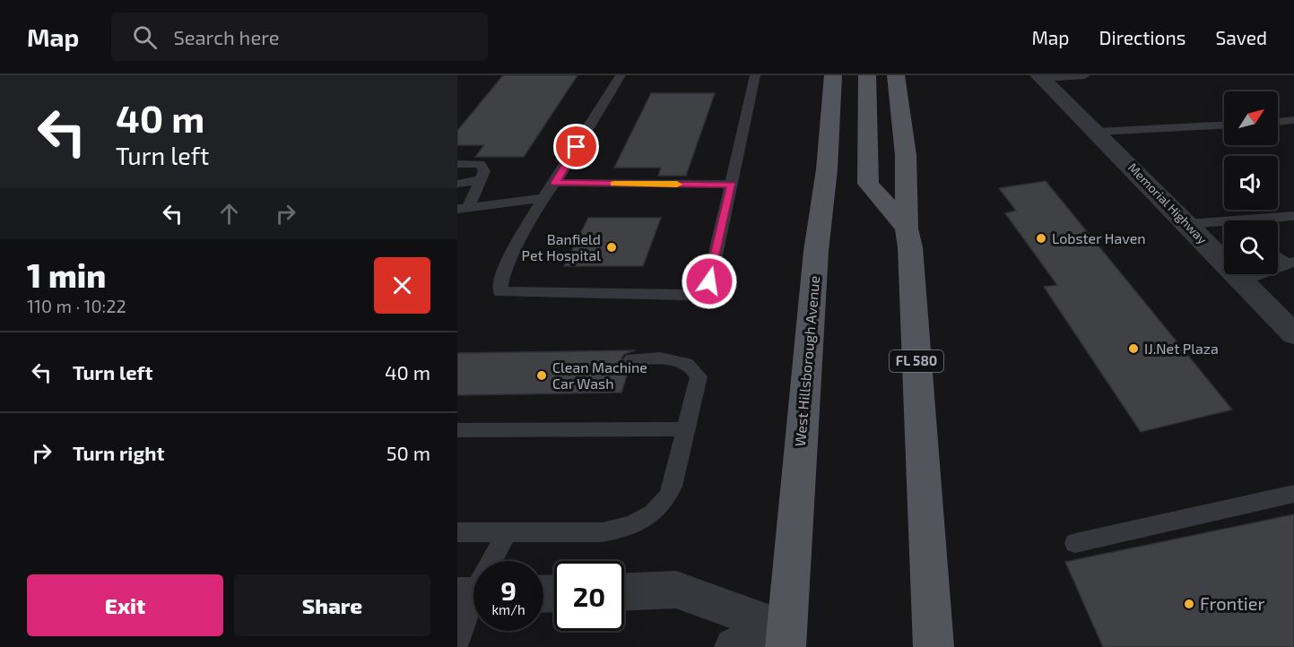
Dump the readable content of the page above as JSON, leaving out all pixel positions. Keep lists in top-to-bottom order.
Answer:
{
  "streets": {
    "main road": ["West Hillsborough Avenue", "FL 580"],
    "street": ["Memorial Highway"]
  },
  "places": [
    "Lobster Haven",
    "Banfield Pet Hospital",
    "IJ.Net Plaza",
    "Clean Machine Car Wash",
    "Frontier"
  ],
  "north": "top right",
  "page": {
    "header": "Map",
    "search": "Search here",
    "nav": ["Map", "Directions", "Saved"],
    "turn": ["40 m", "Turn left"],
    "heading": ["1 min", "110 m · 10:22"],
    "list": [
      {
        "name": "Turn left",
        "value": "40 m"
      },
      {
        "name": "Turn right",
        "value": "50 m"
      }
    ],
    "speed": "9 km/h",
    "limit": "20",
    "buttons": ["Exit", "Share"]
  }
}
